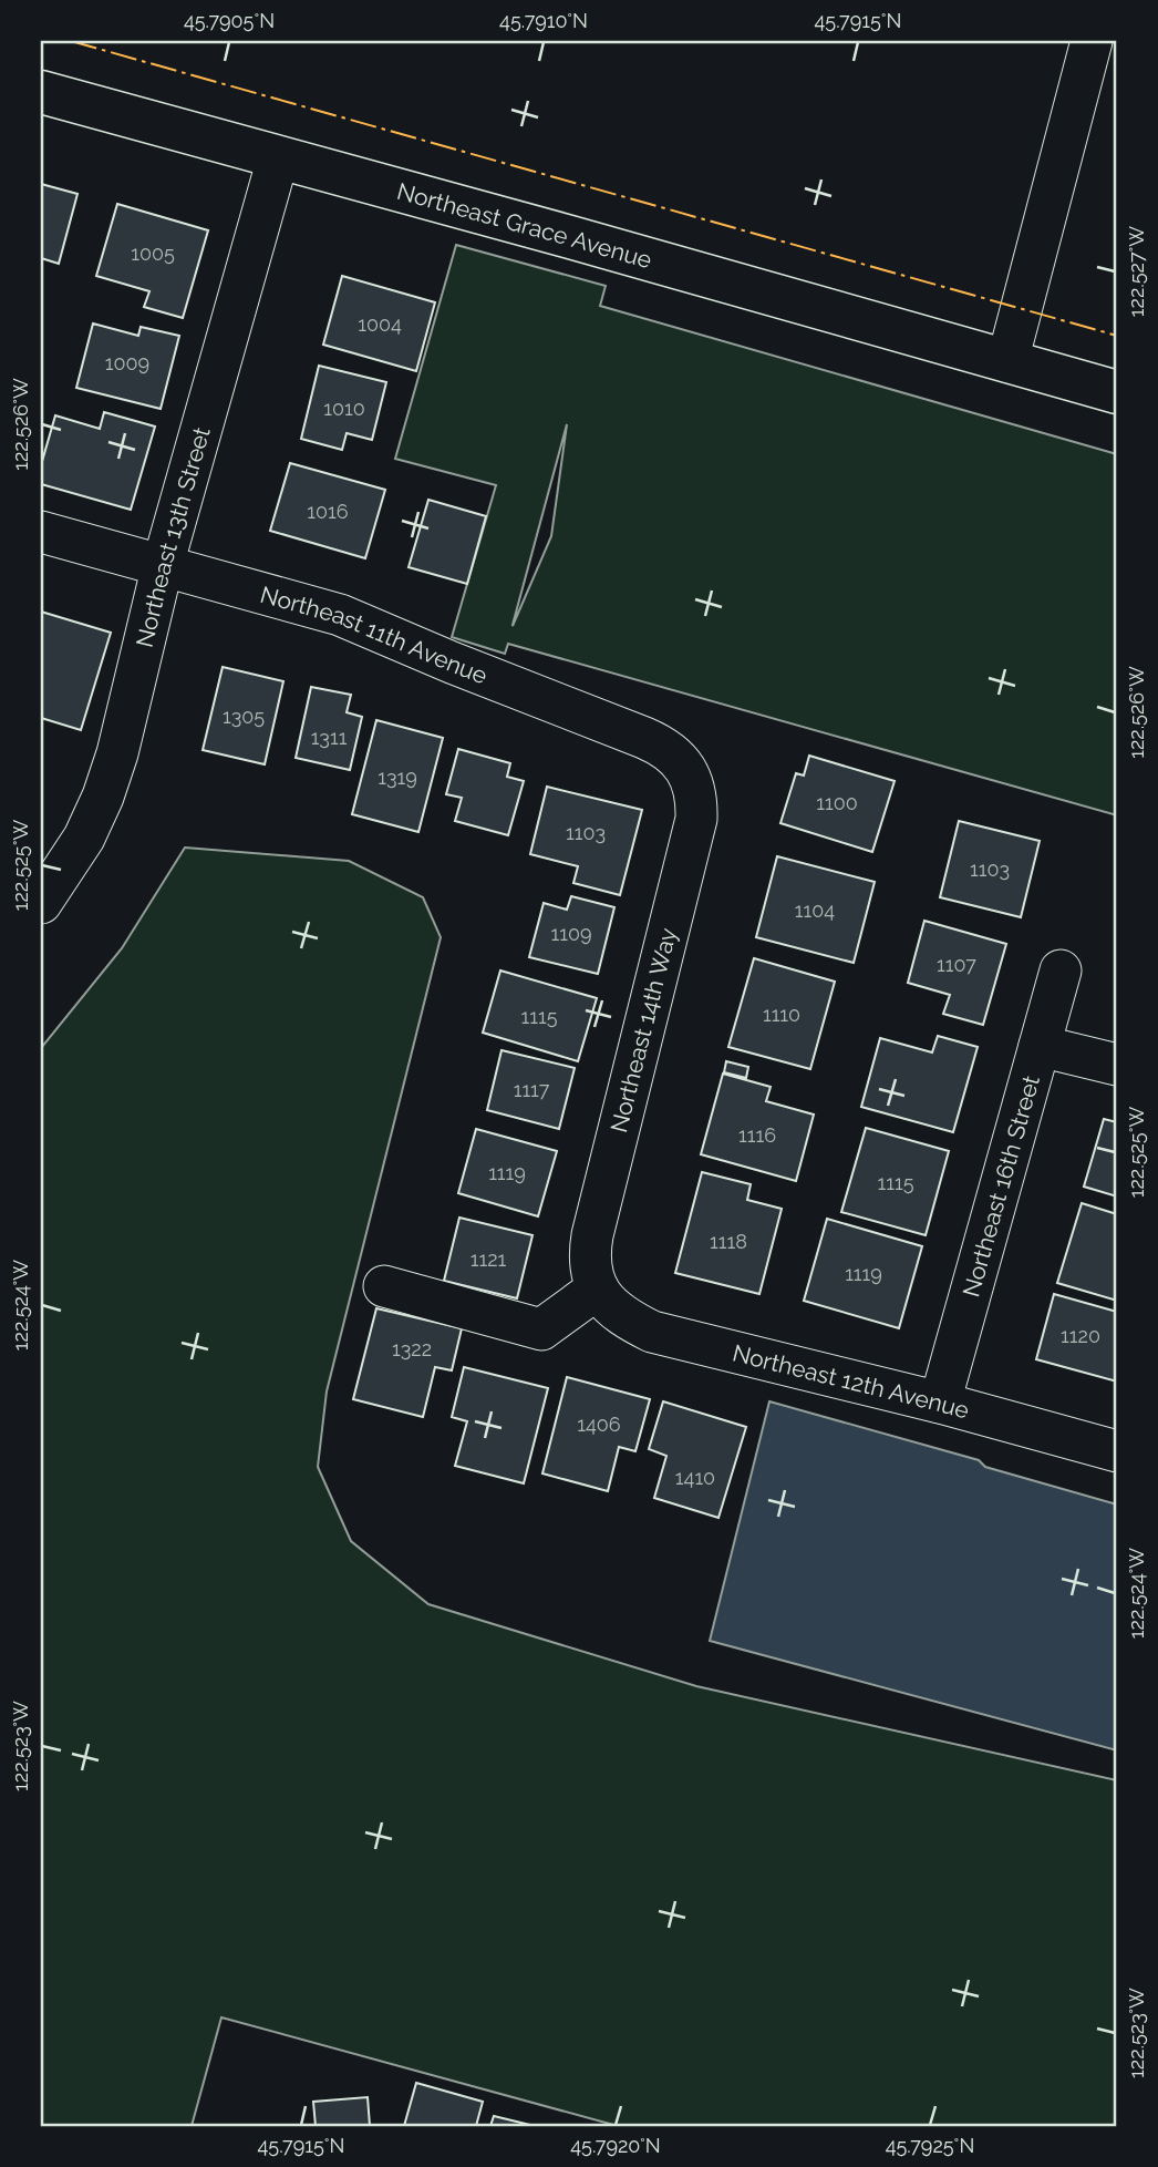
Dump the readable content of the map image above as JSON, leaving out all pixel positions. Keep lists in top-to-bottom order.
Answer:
{
  "streets": {
    "main road": ["Northeast Grace Avenue"],
    "street": [
      "Northeast 13th Street",
      "Northeast 11th Avenue",
      "Northeast 14th Way",
      "Northeast 16th Street",
      "Northeast 12th Avenue"
    ]
  },
  "crossings": [
    ["Northeast Grace Avenue", "Northeast 13th Street"],
    ["Northeast 13th Street", "Northeast 11th Avenue"],
    ["Northeast 11th Avenue", "Northeast 14th Way"],
    ["Northeast 14th Way", "Northeast 12th Avenue"],
    ["Northeast 16th Street", "Northeast 12th Avenue"]
  ],
  "house_numbers": [
    "1005",
    "1004",
    "1009",
    "1010",
    "1016",
    "1305",
    "1311",
    "1319",
    "1100",
    "1103",
    "1103",
    "1104",
    "1109",
    "1107",
    "1110",
    "1115",
    "1117",
    "1116",
    "1119",
    "1115",
    "1118",
    "1121",
    "1119",
    "1120",
    "1322",
    "1406",
    "1410"
  ],
  "coordinates": [
    "45.7905°N",
    "45.7910°N",
    "45.7915°N",
    "122.527°W",
    "122.526°W",
    "122.525°W",
    "122.524°W",
    "122.523°W",
    "45.7920°N",
    "45.7925°N"
  ]
}
